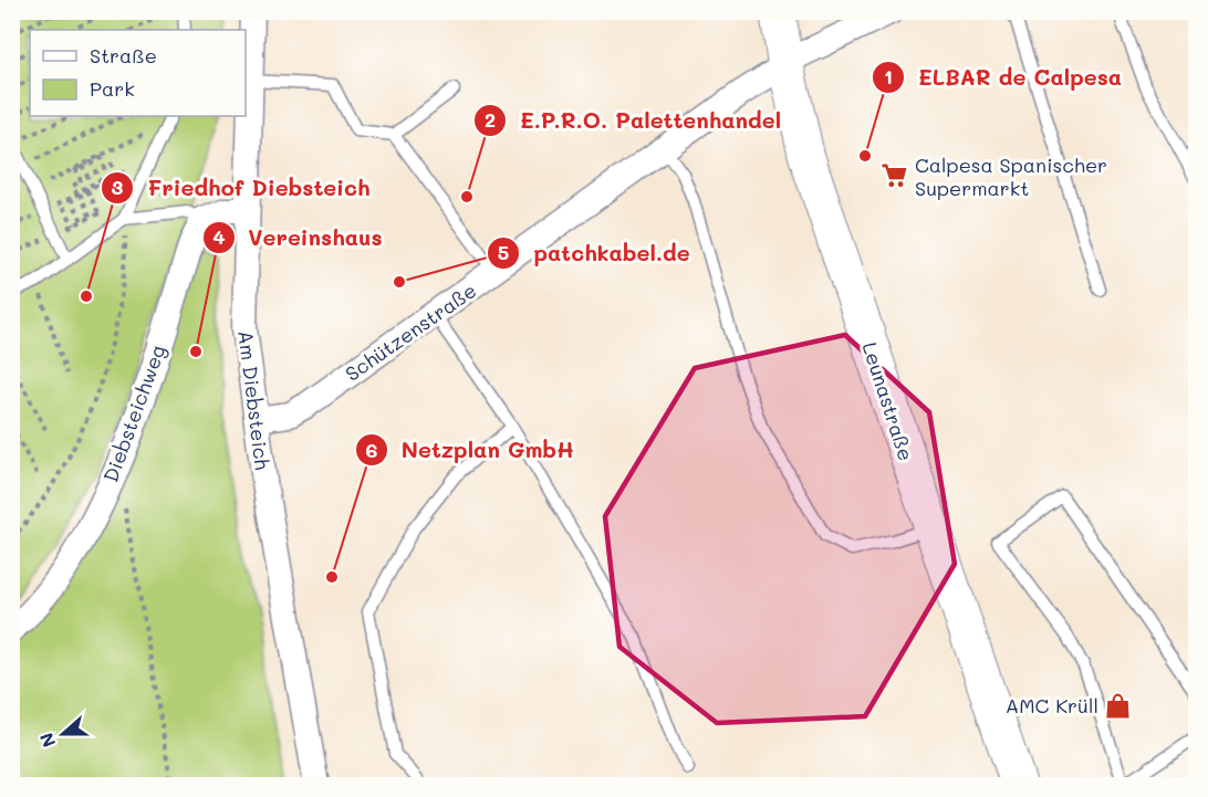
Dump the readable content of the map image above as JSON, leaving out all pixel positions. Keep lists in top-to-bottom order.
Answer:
{
  "streets": {
    "street": [
      "Schützenstraße",
      "Am Diebsteich",
      "Leunastraße",
      "Diebsteichweg"
    ]
  },
  "crossings": [
    ["Schützenstraße", "Am Diebsteich"],
    ["Schützenstraße", "Leunastraße"]
  ],
  "places": {
    "other": [
      "ELBAR de Calpesa",
      "E.P.R.O. Palettenhandel",
      "patchkabel.de",
      "Friedhof Diebsteich",
      "Vereinshaus",
      "Netzplan GmbH"
    ],
    "supermarket": ["Calpesa Spanischer Supermarkt"],
    "shop": ["AMC Krüll"]
  },
  "legend": ["Straße", "Park"],
  "north": "left"
}
